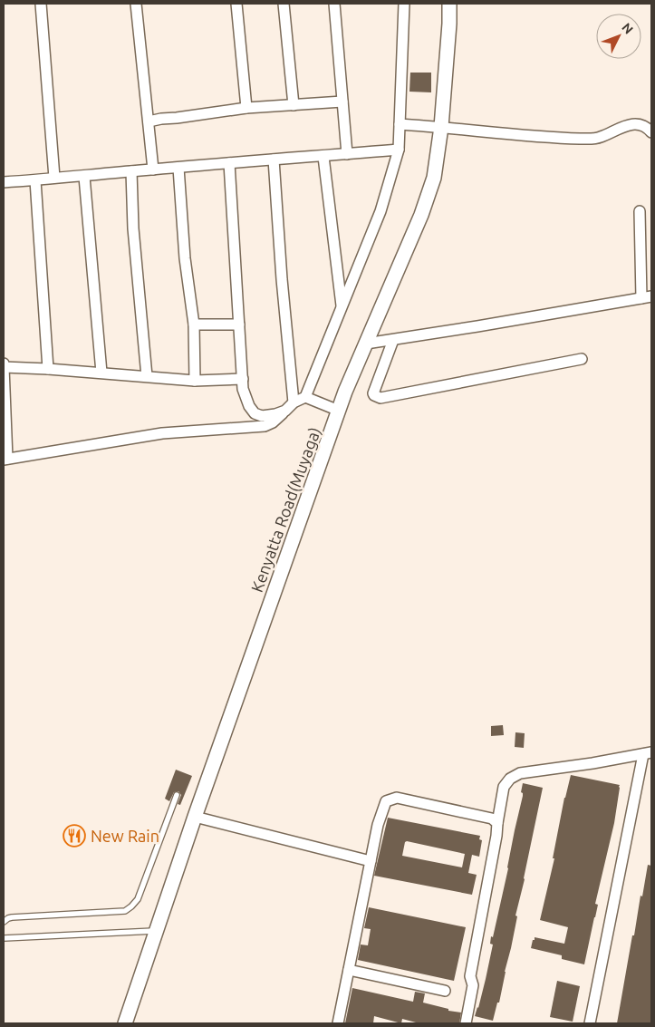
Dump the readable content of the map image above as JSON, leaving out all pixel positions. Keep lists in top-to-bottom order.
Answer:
{
  "streets": {
    "main road": ["Kenyatta Road(Muyaga)"]
  },
  "places": {
    "restaurant": ["New Rain"]
  },
  "north": "top right"
}
